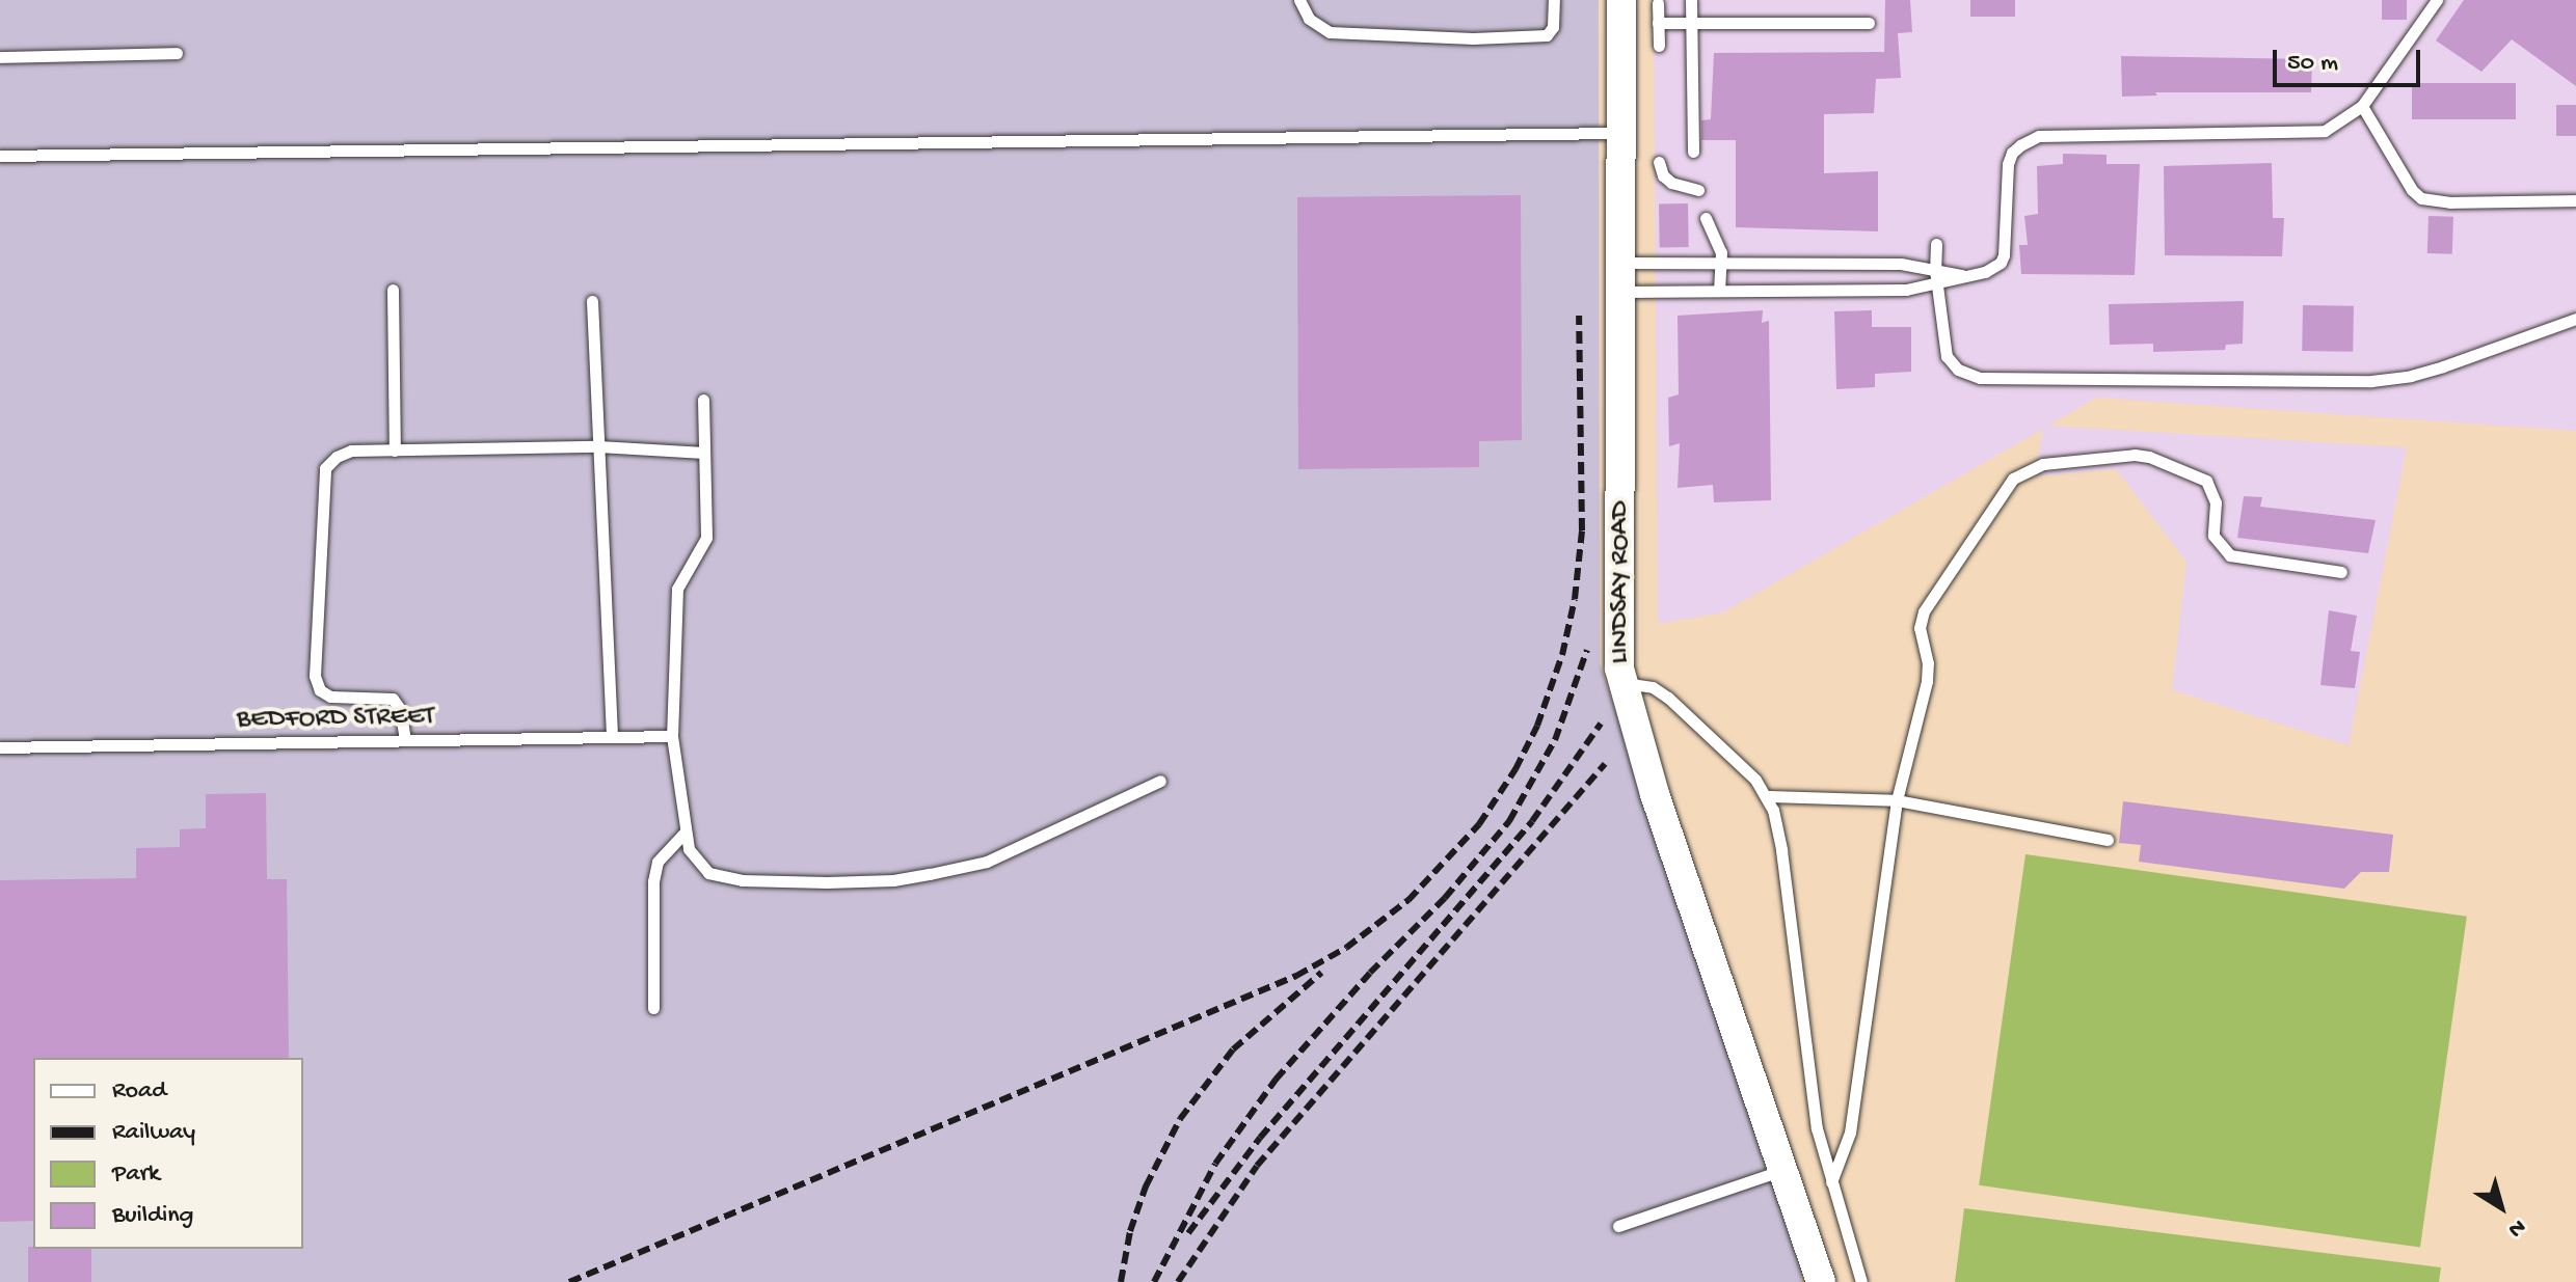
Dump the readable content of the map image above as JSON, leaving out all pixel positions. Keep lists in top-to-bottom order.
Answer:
{
  "streets": {
    "street": ["LINDSAY ROAD"],
    "lane": ["BEDFORD STREET"]
  },
  "legend": [
    "Road",
    "Railway",
    "Park",
    "Building"
  ],
  "scale_bar": "50 m",
  "north": "bottom right"
}
